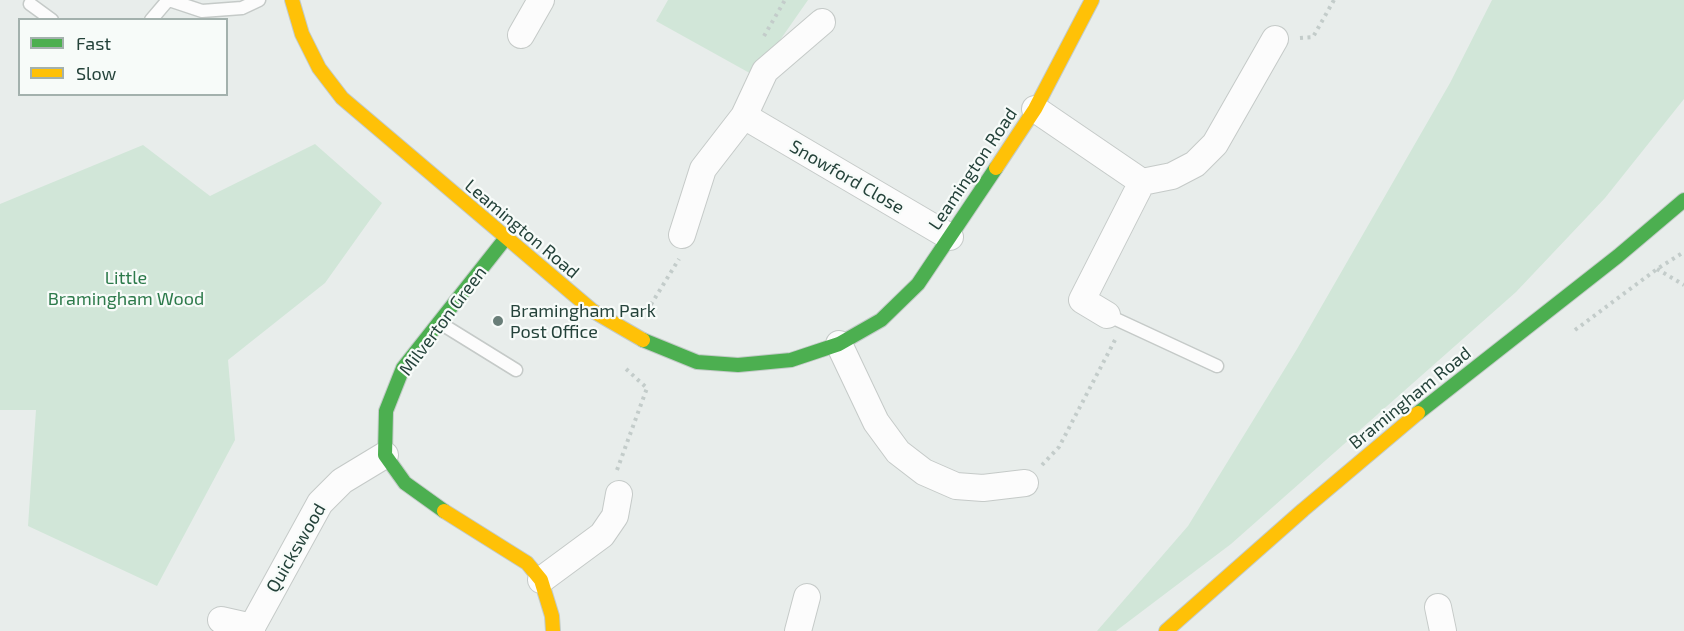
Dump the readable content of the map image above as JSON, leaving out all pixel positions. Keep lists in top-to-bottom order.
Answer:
{
  "streets": {
    "street": [
      "Leamington Road",
      "Snowford Close",
      "Milverton Green",
      "Bramingham Road",
      "Quickswood"
    ]
  },
  "crossings": [
    ["Leamington Road", "Snowford Close"],
    ["Leamington Road", "Milverton Green"],
    ["Milverton Green", "Quickswood"]
  ],
  "parks": ["Little Bramingham Wood"],
  "places": ["Bramingham Park Post Office"],
  "legend": ["Fast", "Slow"]
}
